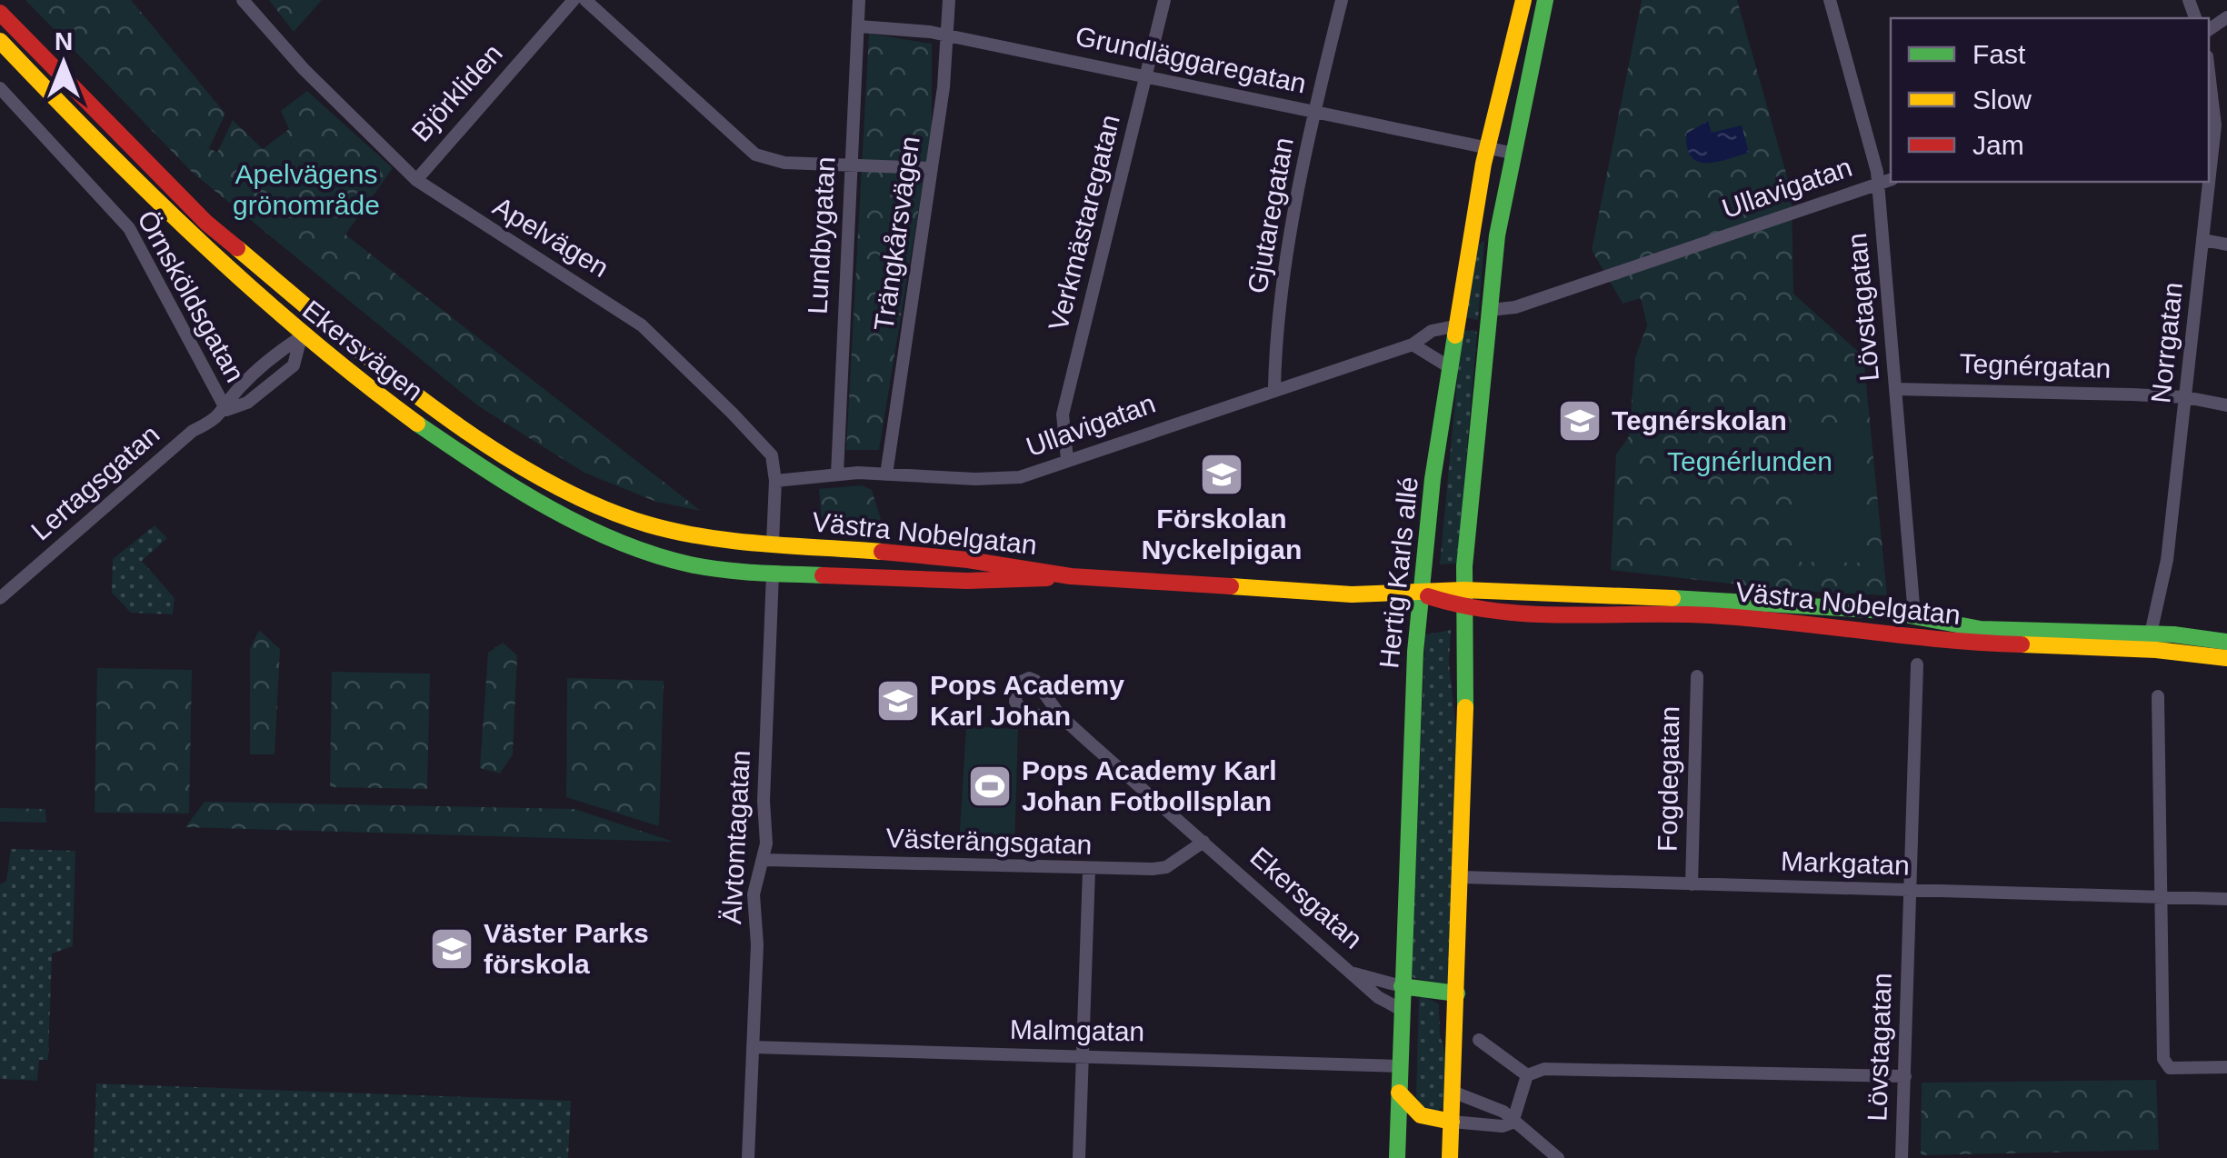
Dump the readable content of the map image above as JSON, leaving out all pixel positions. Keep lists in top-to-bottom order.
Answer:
{
  "streets": {
    "main road": ["Ekersvägen", "Västra Nobelgatan", "Hertig Karls allé"],
    "street": [
      "Grundläggaregatan",
      "Björkliden",
      "Ullavigatan",
      "Gjutaregatan",
      "Verkmästaregatan",
      "Trängkårsvägen",
      "Lundbygatan",
      "Apelvägen",
      "Örnsköldsgatan",
      "Lövstagatan",
      "Norrgatan",
      "Tegnérgatan",
      "Lertagsgatan",
      "Fogdegatan",
      "Älvtomtagatan",
      "Västerängsgatan",
      "Markgatan",
      "Ekersgatan",
      "Malmgatan"
    ]
  },
  "crossings": [
    ["Grundläggaregatan", "Gjutaregatan"],
    ["Grundläggaregatan", "Verkmästaregatan"],
    ["Grundläggaregatan", "Trängkårsvägen"],
    ["Grundläggaregatan", "Lundbygatan"],
    ["Grundläggaregatan", "Hertig Karls allé"],
    ["Björkliden", "Apelvägen"],
    ["Ullavigatan", "Gjutaregatan"],
    ["Ullavigatan", "Verkmästaregatan"],
    ["Ullavigatan", "Trängkårsvägen"],
    ["Ullavigatan", "Lundbygatan"],
    ["Ullavigatan", "Apelvägen"],
    ["Ullavigatan", "Lövstagatan"],
    ["Ullavigatan", "Hertig Karls allé"],
    ["Apelvägen", "Ekersvägen"],
    ["Apelvägen", "Västra Nobelgatan"],
    ["Örnsköldsgatan", "Lertagsgatan"],
    ["Lövstagatan", "Tegnérgatan"],
    ["Lövstagatan", "Västra Nobelgatan"],
    ["Lövstagatan", "Markgatan"],
    ["Norrgatan", "Tegnérgatan"],
    ["Norrgatan", "Västra Nobelgatan"],
    ["Ekersvägen", "Lertagsgatan"],
    ["Ekersvägen", "Västra Nobelgatan"],
    ["Ekersvägen", "Älvtomtagatan"],
    ["Västra Nobelgatan", "Hertig Karls allé"],
    ["Västra Nobelgatan", "Älvtomtagatan"],
    ["Hertig Karls allé", "Ekersgatan"],
    ["Hertig Karls allé", "Malmgatan"],
    ["Fogdegatan", "Markgatan"],
    ["Älvtomtagatan", "Västerängsgatan"],
    ["Älvtomtagatan", "Malmgatan"],
    ["Västerängsgatan", "Ekersgatan"]
  ],
  "parks": ["Apelvägens grönområde", "Tegnérlunden"],
  "places": {
    "school or university": [
      "Tegnérskolan",
      "Förskolan Nyckelpigan",
      "Pops Academy Karl Johan",
      "Väster Parks förskola"
    ],
    "sports": ["Pops Academy Karl Johan Fotbollsplan"]
  },
  "legend": ["Fast", "Slow", "Jam"],
  "north": "top"
}
